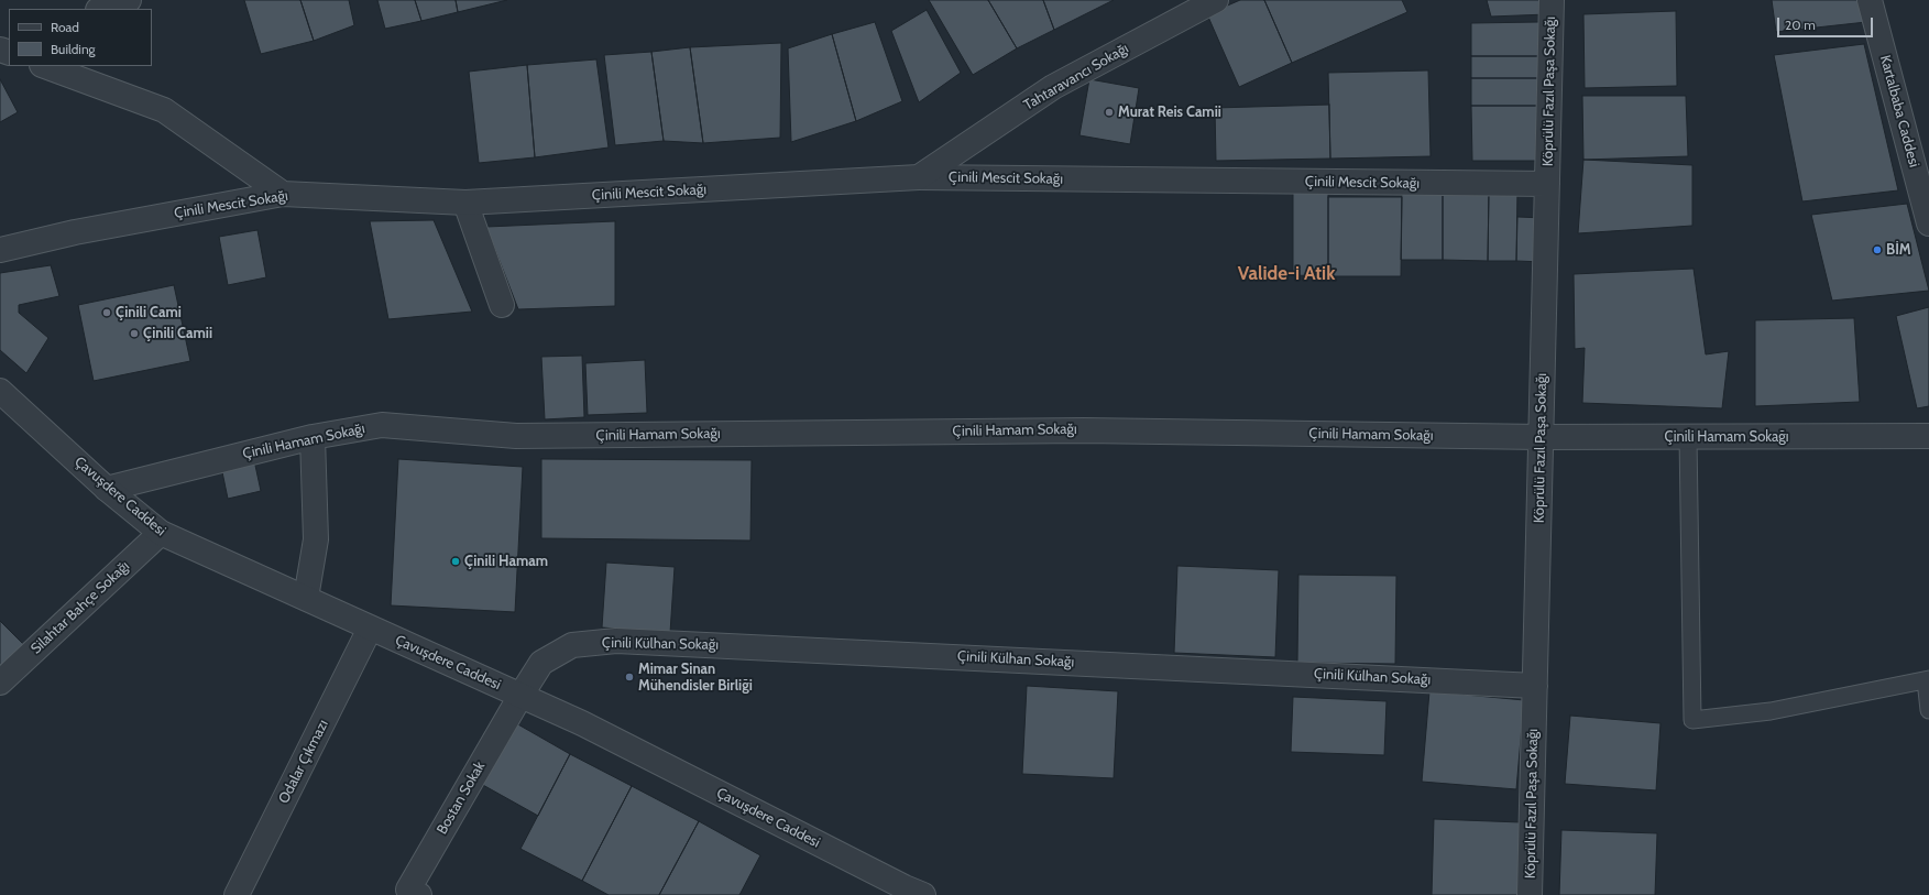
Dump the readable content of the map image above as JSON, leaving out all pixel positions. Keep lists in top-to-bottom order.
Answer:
{
  "streets": {
    "street": [
      "Tahtaravancı Sokağı",
      "Köprülü Fazıl Paşa Sokağı",
      "Kartalbaba Caddesi",
      "Çinili Mescit Sokağı",
      "Çinili Hamam Sokağı",
      "Çavuşdere Caddesi",
      "Silahtar Bahçe Sokağı",
      "Çinili Külhan Sokağı",
      "Odalar Çıkmazı",
      "Bostan Sokak"
    ]
  },
  "crossings": [
    ["Tahtaravancı Sokağı", "Çinili Mescit Sokağı"],
    ["Köprülü Fazıl Paşa Sokağı", "Çinili Mescit Sokağı"],
    ["Köprülü Fazıl Paşa Sokağı", "Çinili Hamam Sokağı"],
    ["Köprülü Fazıl Paşa Sokağı", "Çinili Külhan Sokağı"],
    ["Çinili Hamam Sokağı", "Çavuşdere Caddesi"],
    ["Çavuşdere Caddesi", "Silahtar Bahçe Sokağı"],
    ["Çavuşdere Caddesi", "Çinili Külhan Sokağı"],
    ["Çavuşdere Caddesi", "Odalar Çıkmazı"],
    ["Çavuşdere Caddesi", "Bostan Sokak"],
    ["Çinili Külhan Sokağı", "Bostan Sokak"]
  ],
  "districts": ["Valide-i Atik"],
  "places": [
    "Murat Reis Camii",
    "BİM",
    "Çinili Cami",
    "Çinili Camii",
    "Çinili Hamam",
    "Mimar Sinan Mühendisler Birliği"
  ],
  "legend": ["Road", "Building"],
  "scale_bar": "20 m"
}
